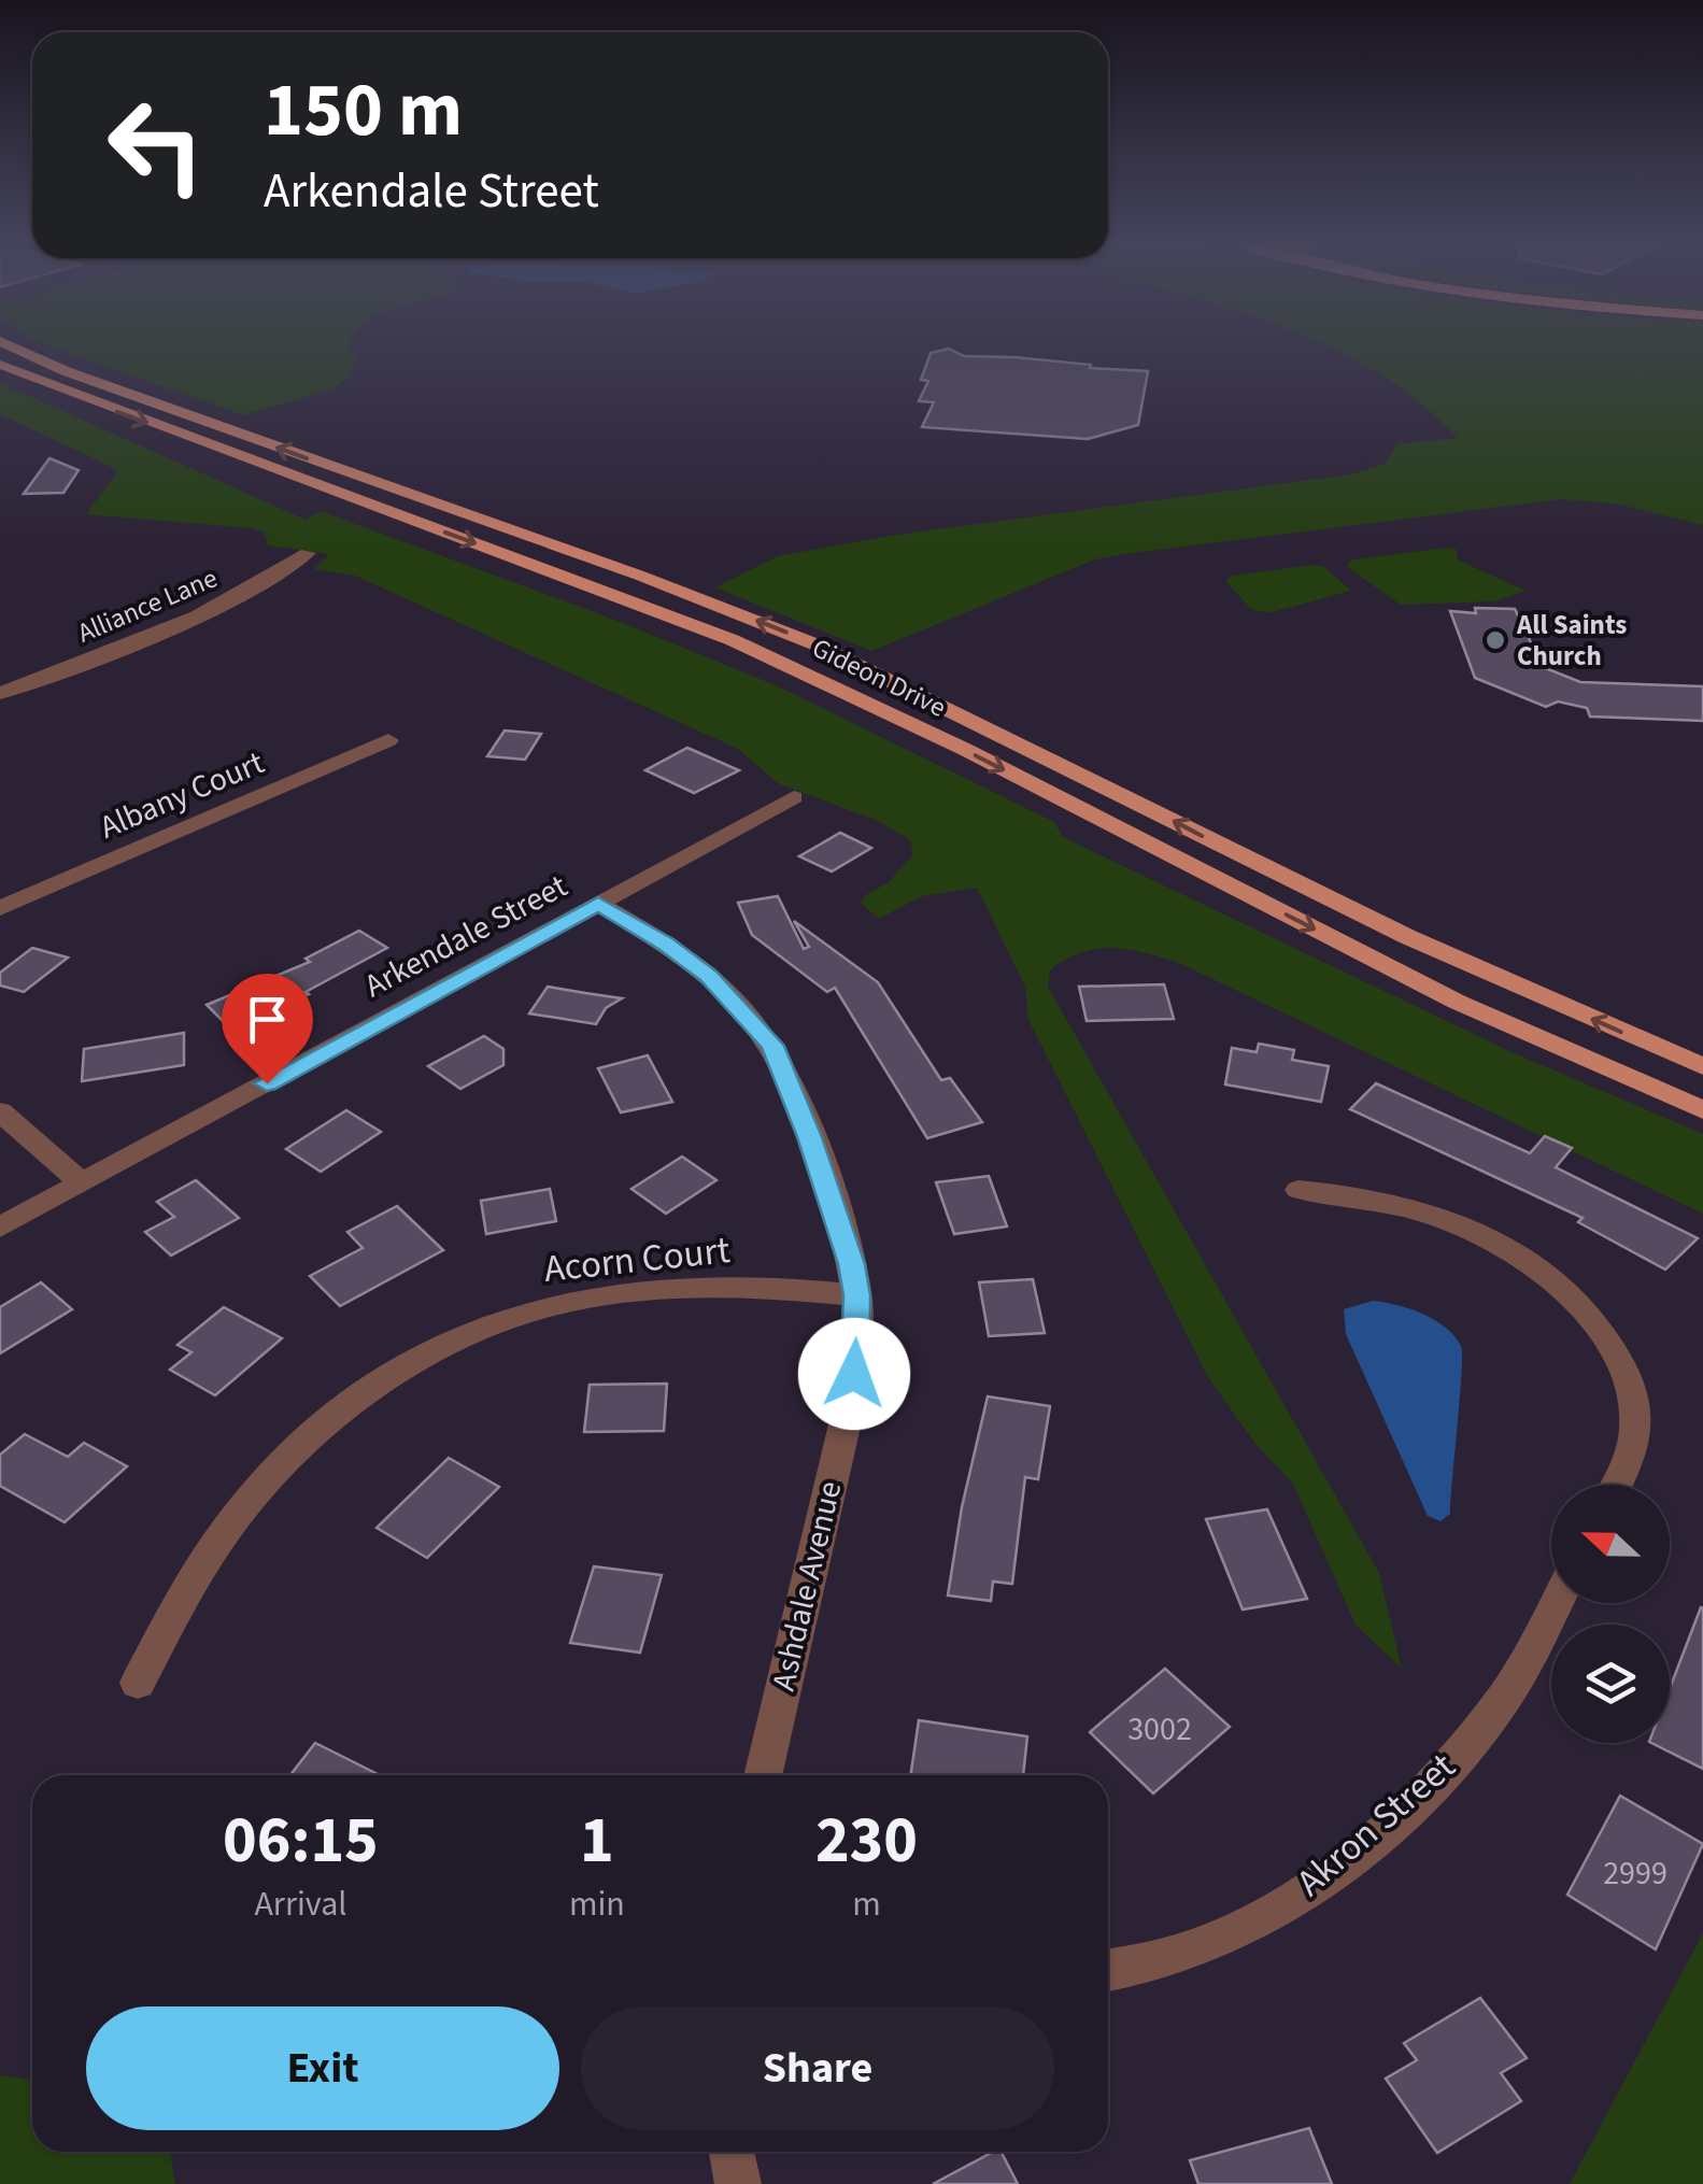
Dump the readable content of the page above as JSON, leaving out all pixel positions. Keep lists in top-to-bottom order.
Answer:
{
  "streets": {
    "main road": ["Gideon Drive"],
    "street": [
      "Alliance Lane",
      "Albany Court",
      "Arkendale Street",
      "Acorn Court",
      "Ashdale Avenue",
      "Akron Street"
    ]
  },
  "crossings": [
    ["Arkendale Street", "Ashdale Avenue"],
    ["Acorn Court", "Ashdale Avenue"]
  ],
  "places": ["All Saints Church"],
  "house_numbers": ["3002", "2999"],
  "north": "left",
  "page": {
    "turn": ["150 m", "Arkendale Street"],
    "eta": [
      "06:15",
      "Arrival",
      "1",
      "min",
      "230",
      "m"
    ],
    "buttons": ["Exit", "Share"]
  }
}
